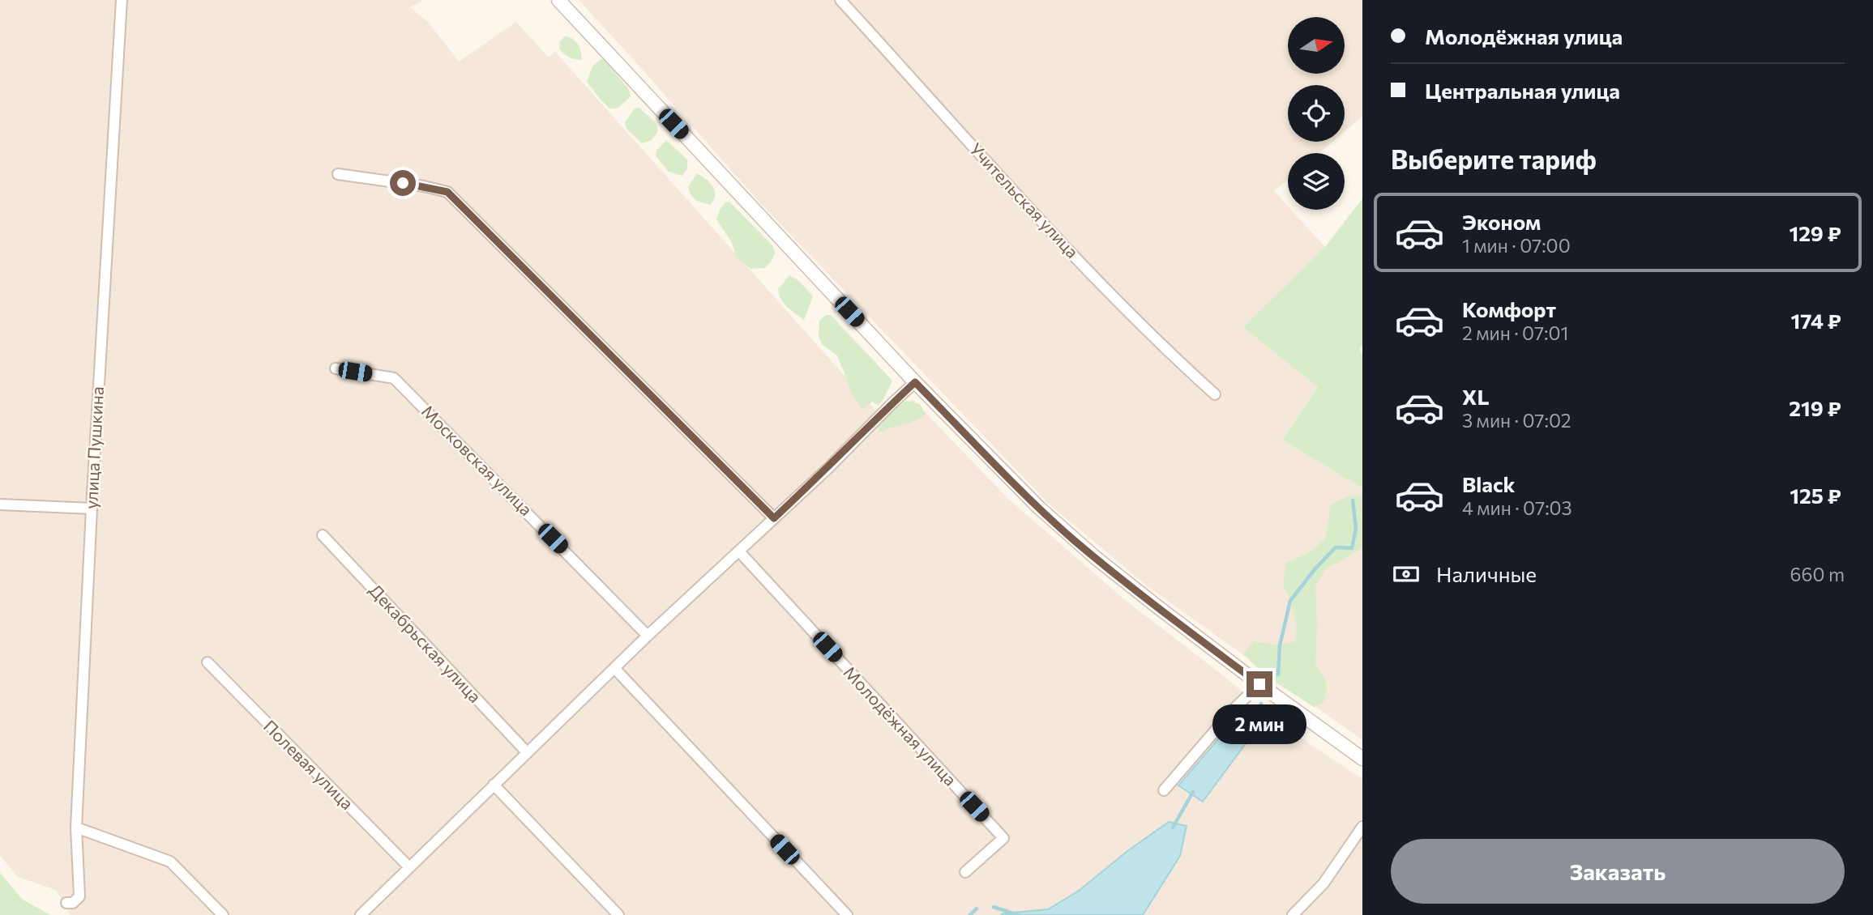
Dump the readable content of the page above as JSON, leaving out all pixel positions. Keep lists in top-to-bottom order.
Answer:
{
  "streets": {
    "street": [
      "Учительская улица",
      "улица Пушкина",
      "Московская улица",
      "Декабрьская улица",
      "Молодёжная улица",
      "Полевая улица"
    ]
  },
  "north": "right",
  "page": {
    "banner": ["Молодёжная улица", "Центральная улица"],
    "heading": "Выберите тариф",
    "list": [
      {
        "name": "Эконом",
        "note": "1 мин · 07:00",
        "value": "129 ₽"
      },
      {
        "name": "Комфорт",
        "note": "2 мин · 07:01",
        "value": "174 ₽"
      },
      {
        "name": "XL",
        "note": "3 мин · 07:02",
        "value": "219 ₽"
      },
      {
        "name": "Black",
        "note": "4 мин · 07:03",
        "value": "125 ₽"
      }
    ],
    "pay": ["Наличные", "660 m"],
    "bubble": "2 мин",
    "buttons": "Заказать"
  }
}
